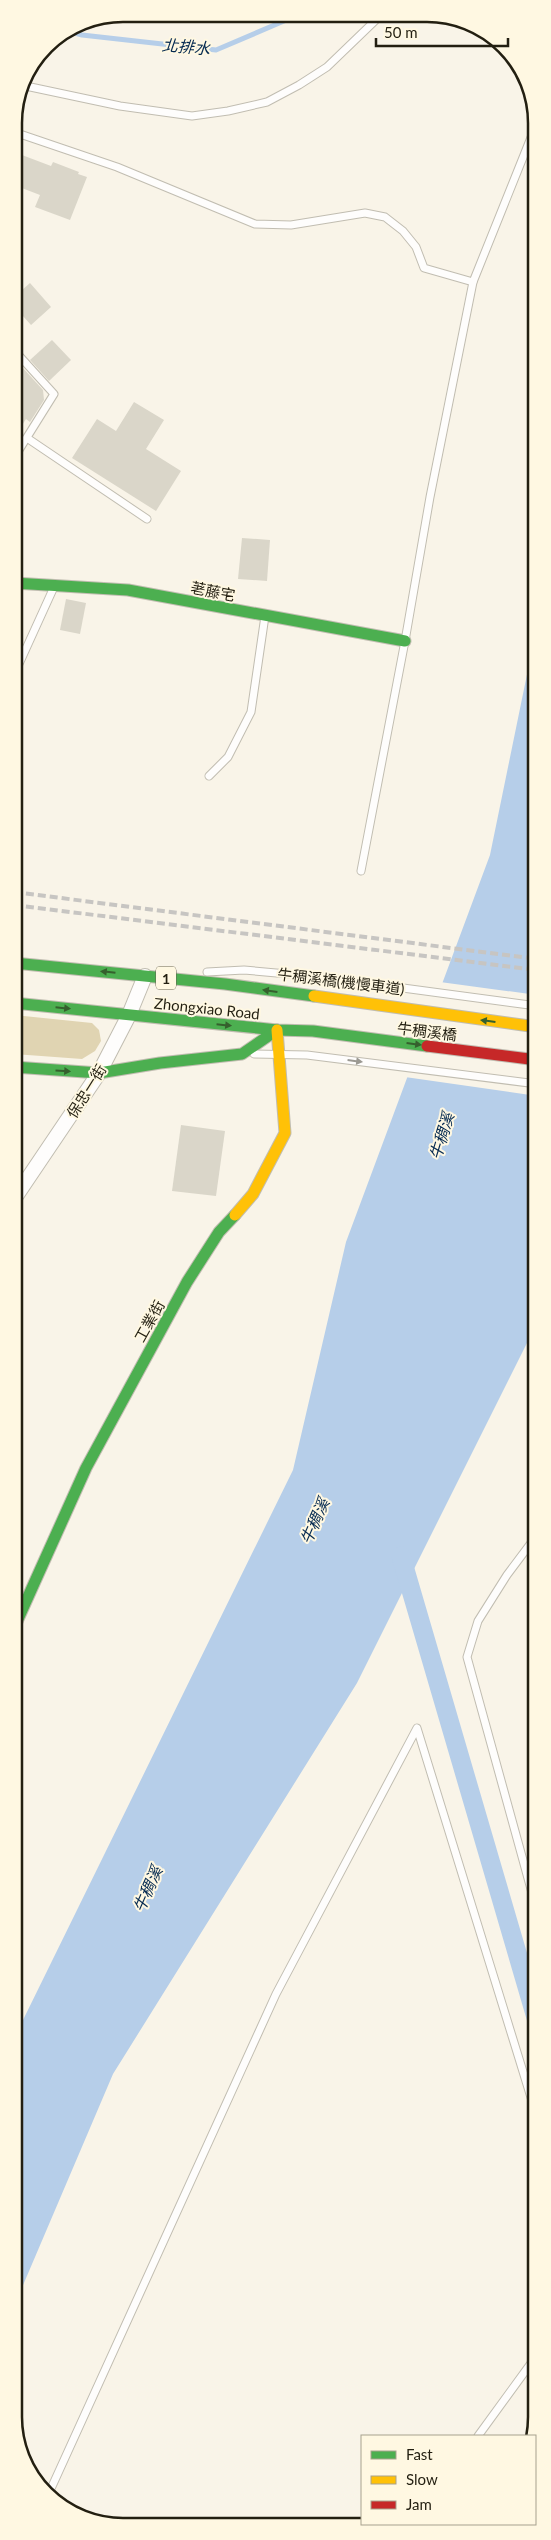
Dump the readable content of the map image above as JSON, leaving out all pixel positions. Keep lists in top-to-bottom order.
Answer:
{
  "streets": {
    "main road": [
      "荖藤宅",
      "1",
      "Zhongxiao Road",
      "牛稠溪橋",
      "工業街"
    ],
    "street": ["保忠一街"],
    "lane": ["牛稠溪橋(機慢車道)"]
  },
  "crossings": [
    ["牛稠溪橋(機慢車道)", "Zhongxiao Road"],
    ["牛稠溪橋(機慢車道)", "保忠一街"],
    ["Zhongxiao Road", "牛稠溪橋"],
    ["Zhongxiao Road", "保忠一街"],
    ["Zhongxiao Road", "工業街"],
    ["牛稠溪橋", "工業街"]
  ],
  "water": ["北排水", "牛稠溪"],
  "legend": ["Fast", "Slow", "Jam"],
  "scale_bar": "50 m"
}
